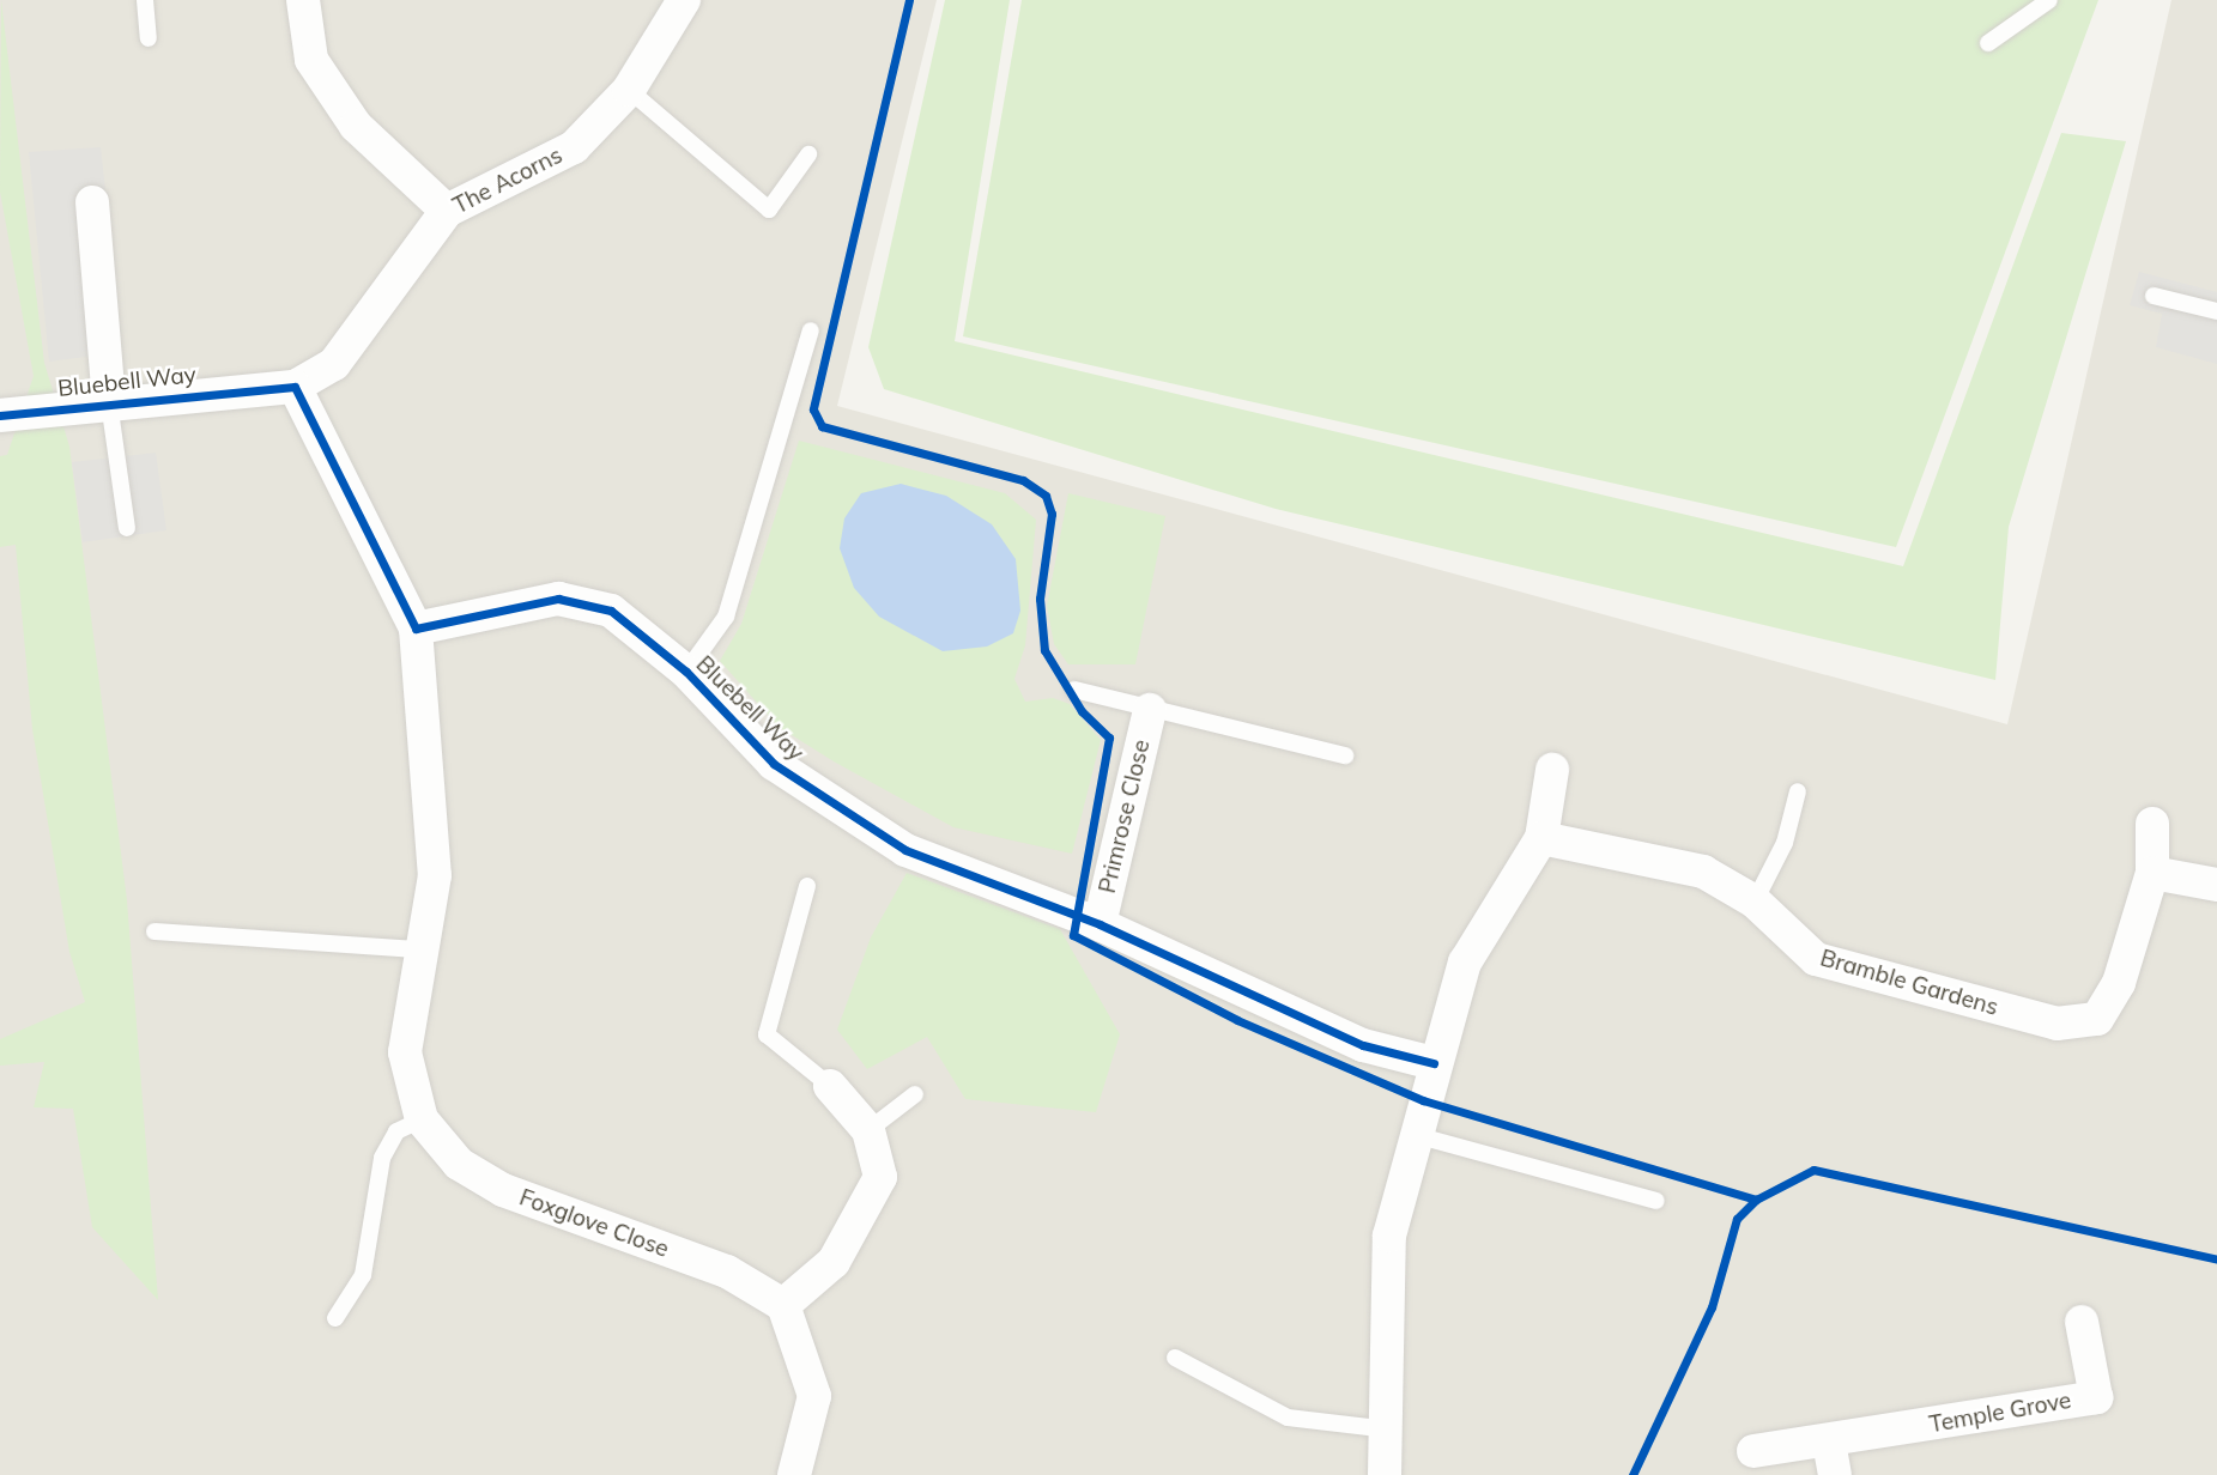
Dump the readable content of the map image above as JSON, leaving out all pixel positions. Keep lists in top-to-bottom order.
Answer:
{
  "streets": {
    "street": [
      "The Acorns",
      "Bluebell Way",
      "Primrose Close",
      "Bramble Gardens",
      "Foxglove Close",
      "Temple Grove"
    ]
  },
  "crossings": [
    ["The Acorns", "Bluebell Way"],
    ["Bluebell Way", "Primrose Close"],
    ["Bluebell Way", "Foxglove Close"]
  ]
}
